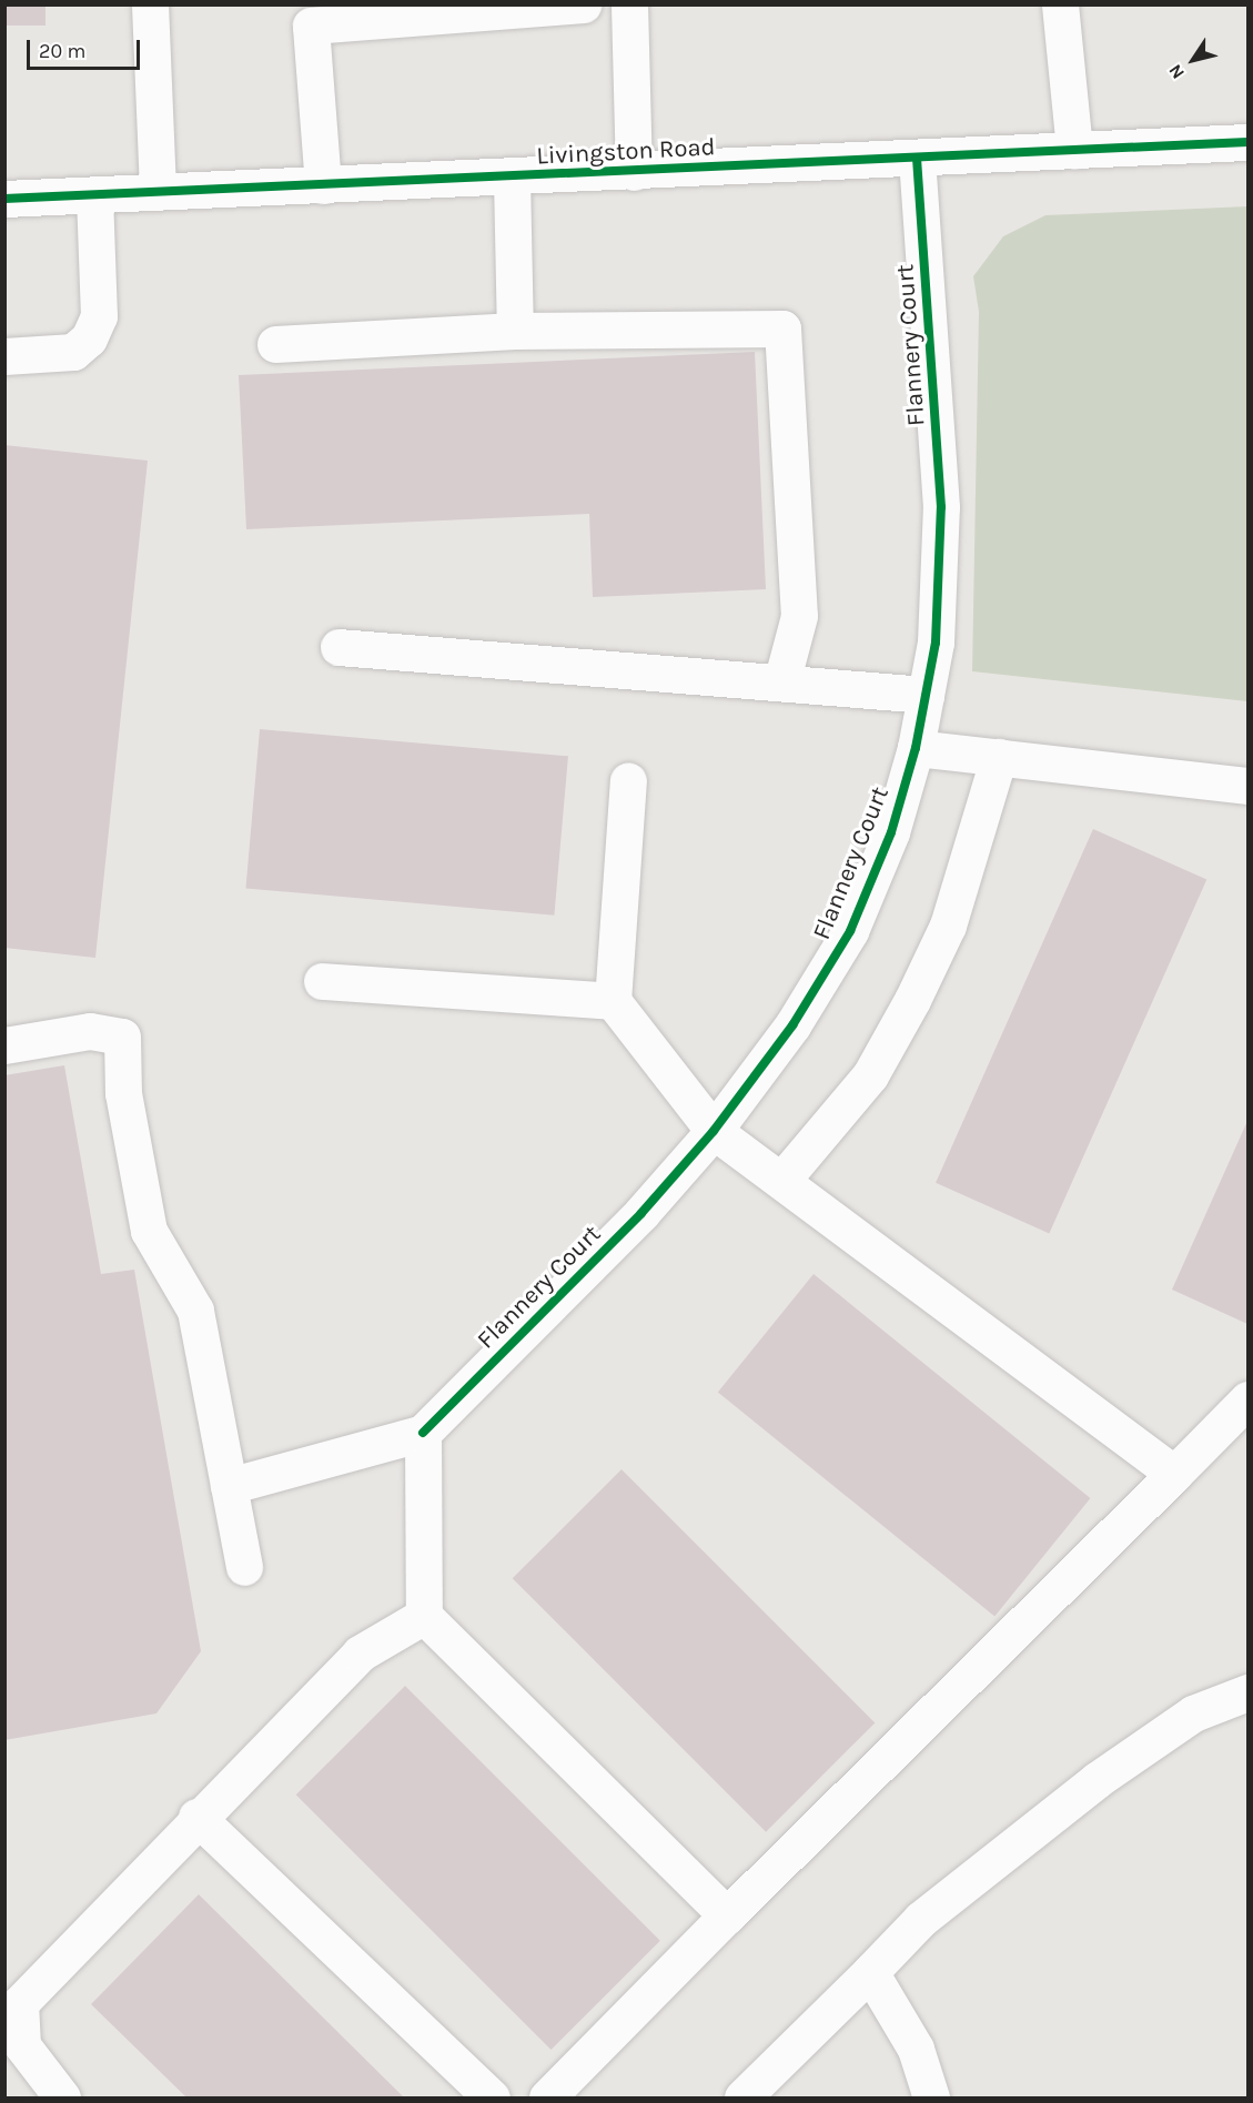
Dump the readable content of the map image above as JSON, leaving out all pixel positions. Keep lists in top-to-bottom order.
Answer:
{
  "streets": {
    "street": ["Livingston Road", "Flannery Court"]
  },
  "crossings": [
    ["Livingston Road", "Flannery Court"]
  ],
  "scale_bar": "20 m",
  "north": "bottom left"
}
